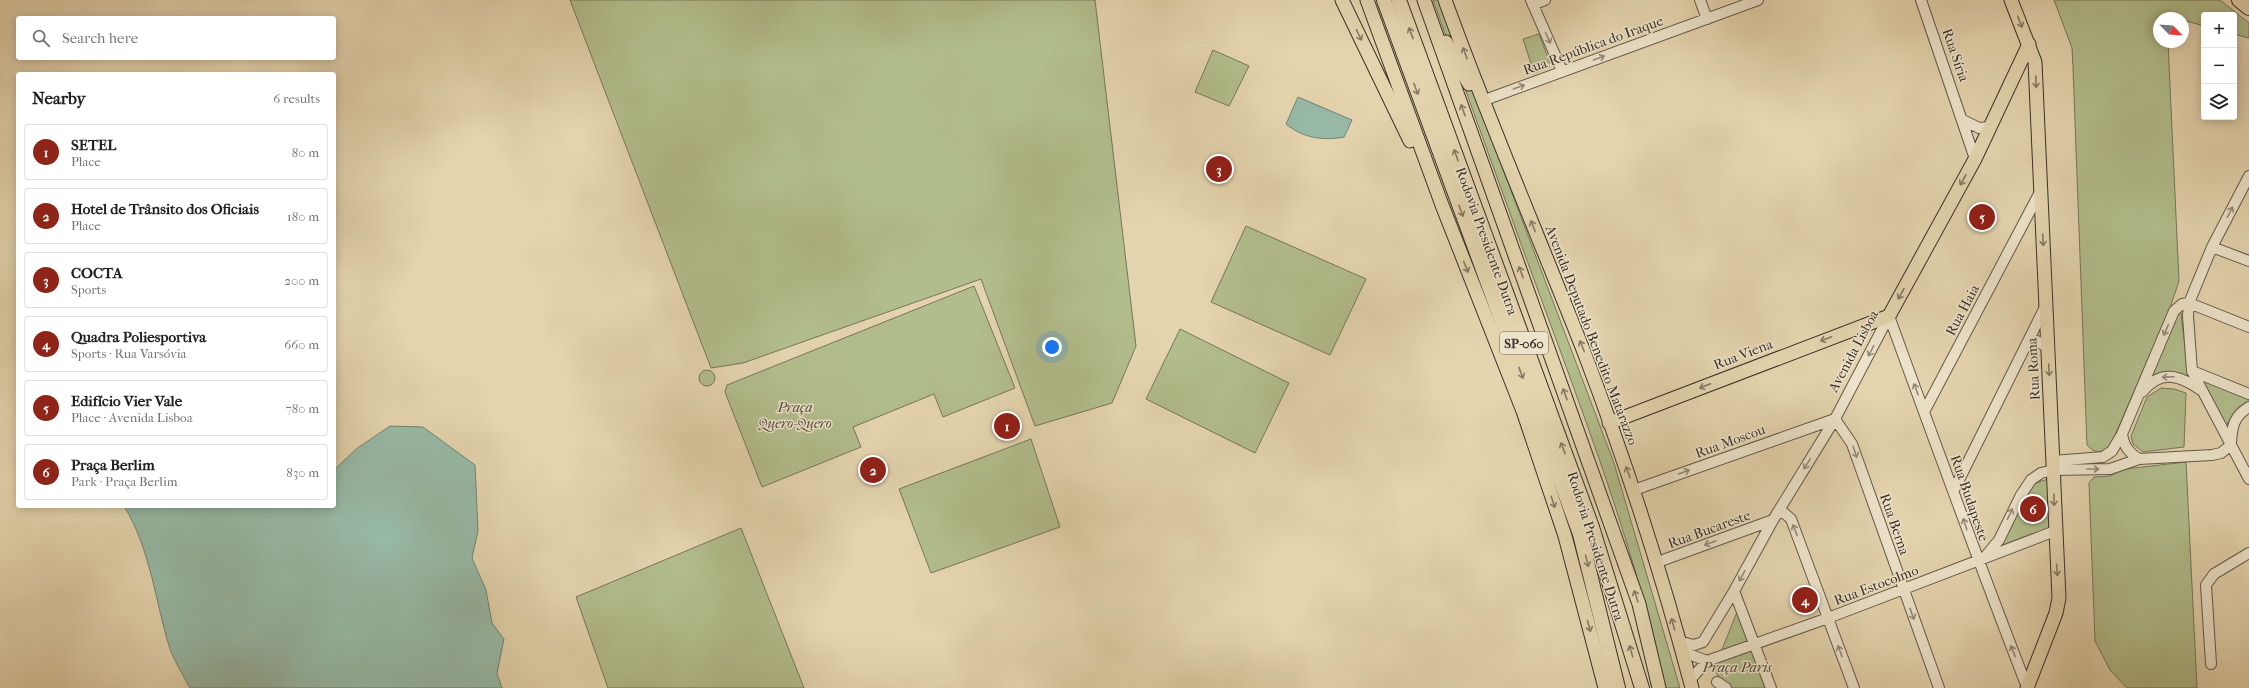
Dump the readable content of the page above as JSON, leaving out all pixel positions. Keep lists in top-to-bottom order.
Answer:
{
  "streets": {
    "highway": ["Rodovia Presidente Dutra", "SP-060"],
    "main road": [
      "Avenida Deputado Benedito Matarazzo",
      "Avenida Lisboa",
      "Rua Viena",
      "Rua Roma"
    ],
    "street": [
      "Rua República do Iraque",
      "Rua Síria",
      "Rua Haia",
      "Rua Moscou",
      "Rua Budapeste",
      "Rua Berna",
      "Rua Bucareste",
      "Rua Estocolmo"
    ]
  },
  "crossings": [
    ["Rua República do Iraque", "Avenida Deputado Benedito Matarazzo"],
    ["Rua Síria", "Avenida Lisboa"],
    ["Rua Haia", "Rua Roma"],
    ["Rua Haia", "Rua Budapeste"],
    ["Avenida Deputado Benedito Matarazzo", "Avenida Lisboa"],
    ["Avenida Deputado Benedito Matarazzo", "Rua Viena"],
    ["Avenida Deputado Benedito Matarazzo", "Rua Moscou"],
    ["Avenida Deputado Benedito Matarazzo", "Rua Bucareste"],
    ["Avenida Deputado Benedito Matarazzo", "Rua Estocolmo"],
    ["Avenida Lisboa", "Rua Viena"],
    ["Avenida Lisboa", "Rua Roma"],
    ["Avenida Lisboa", "Rua Moscou"],
    ["Avenida Lisboa", "Rua Budapeste"],
    ["Avenida Lisboa", "Rua Berna"],
    ["Avenida Lisboa", "Rua Bucareste"],
    ["Rua Viena", "Rua Budapeste"],
    ["Rua Roma", "Rua Budapeste"],
    ["Rua Roma", "Rua Estocolmo"],
    ["Rua Moscou", "Rua Berna"],
    ["Rua Budapeste", "Rua Estocolmo"],
    ["Rua Berna", "Rua Estocolmo"]
  ],
  "one_way": [
    "Rua República do Iraque",
    "Avenida Lisboa",
    "Rua Viena",
    "Rua Roma",
    "Rua Moscou",
    "Rua Budapeste",
    "Rua Bucareste"
  ],
  "parks": ["Praça Quero-Quero", "Praça Paris"],
  "north": "bottom right",
  "page": {
    "map_buttons": ["+", "−"],
    "search": "Search here",
    "heading": ["Nearby", "6 results"],
    "list": [
      {
        "mark": "1",
        "name": "SETEL",
        "note": "Place",
        "value": "80 m"
      },
      {
        "mark": "2",
        "name": "Hotel de Trânsito dos Oficiais",
        "note": "Place",
        "value": "180 m"
      },
      {
        "mark": "3",
        "name": "COCTA",
        "note": "Sports",
        "value": "200 m"
      },
      {
        "mark": "4",
        "name": "Quadra Poliesportiva",
        "note": "Sports · Rua Varsóvia",
        "value": "660 m"
      },
      {
        "mark": "5",
        "name": "Edifício Vier Vale",
        "note": "Place · Avenida Lisboa",
        "value": "780 m"
      },
      {
        "mark": "6",
        "name": "Praça Berlim",
        "note": "Park · Praça Berlim",
        "value": "830 m"
      }
    ],
    "pins": [
      "3",
      "5",
      "1",
      "2",
      "6",
      "4"
    ]
  }
}
